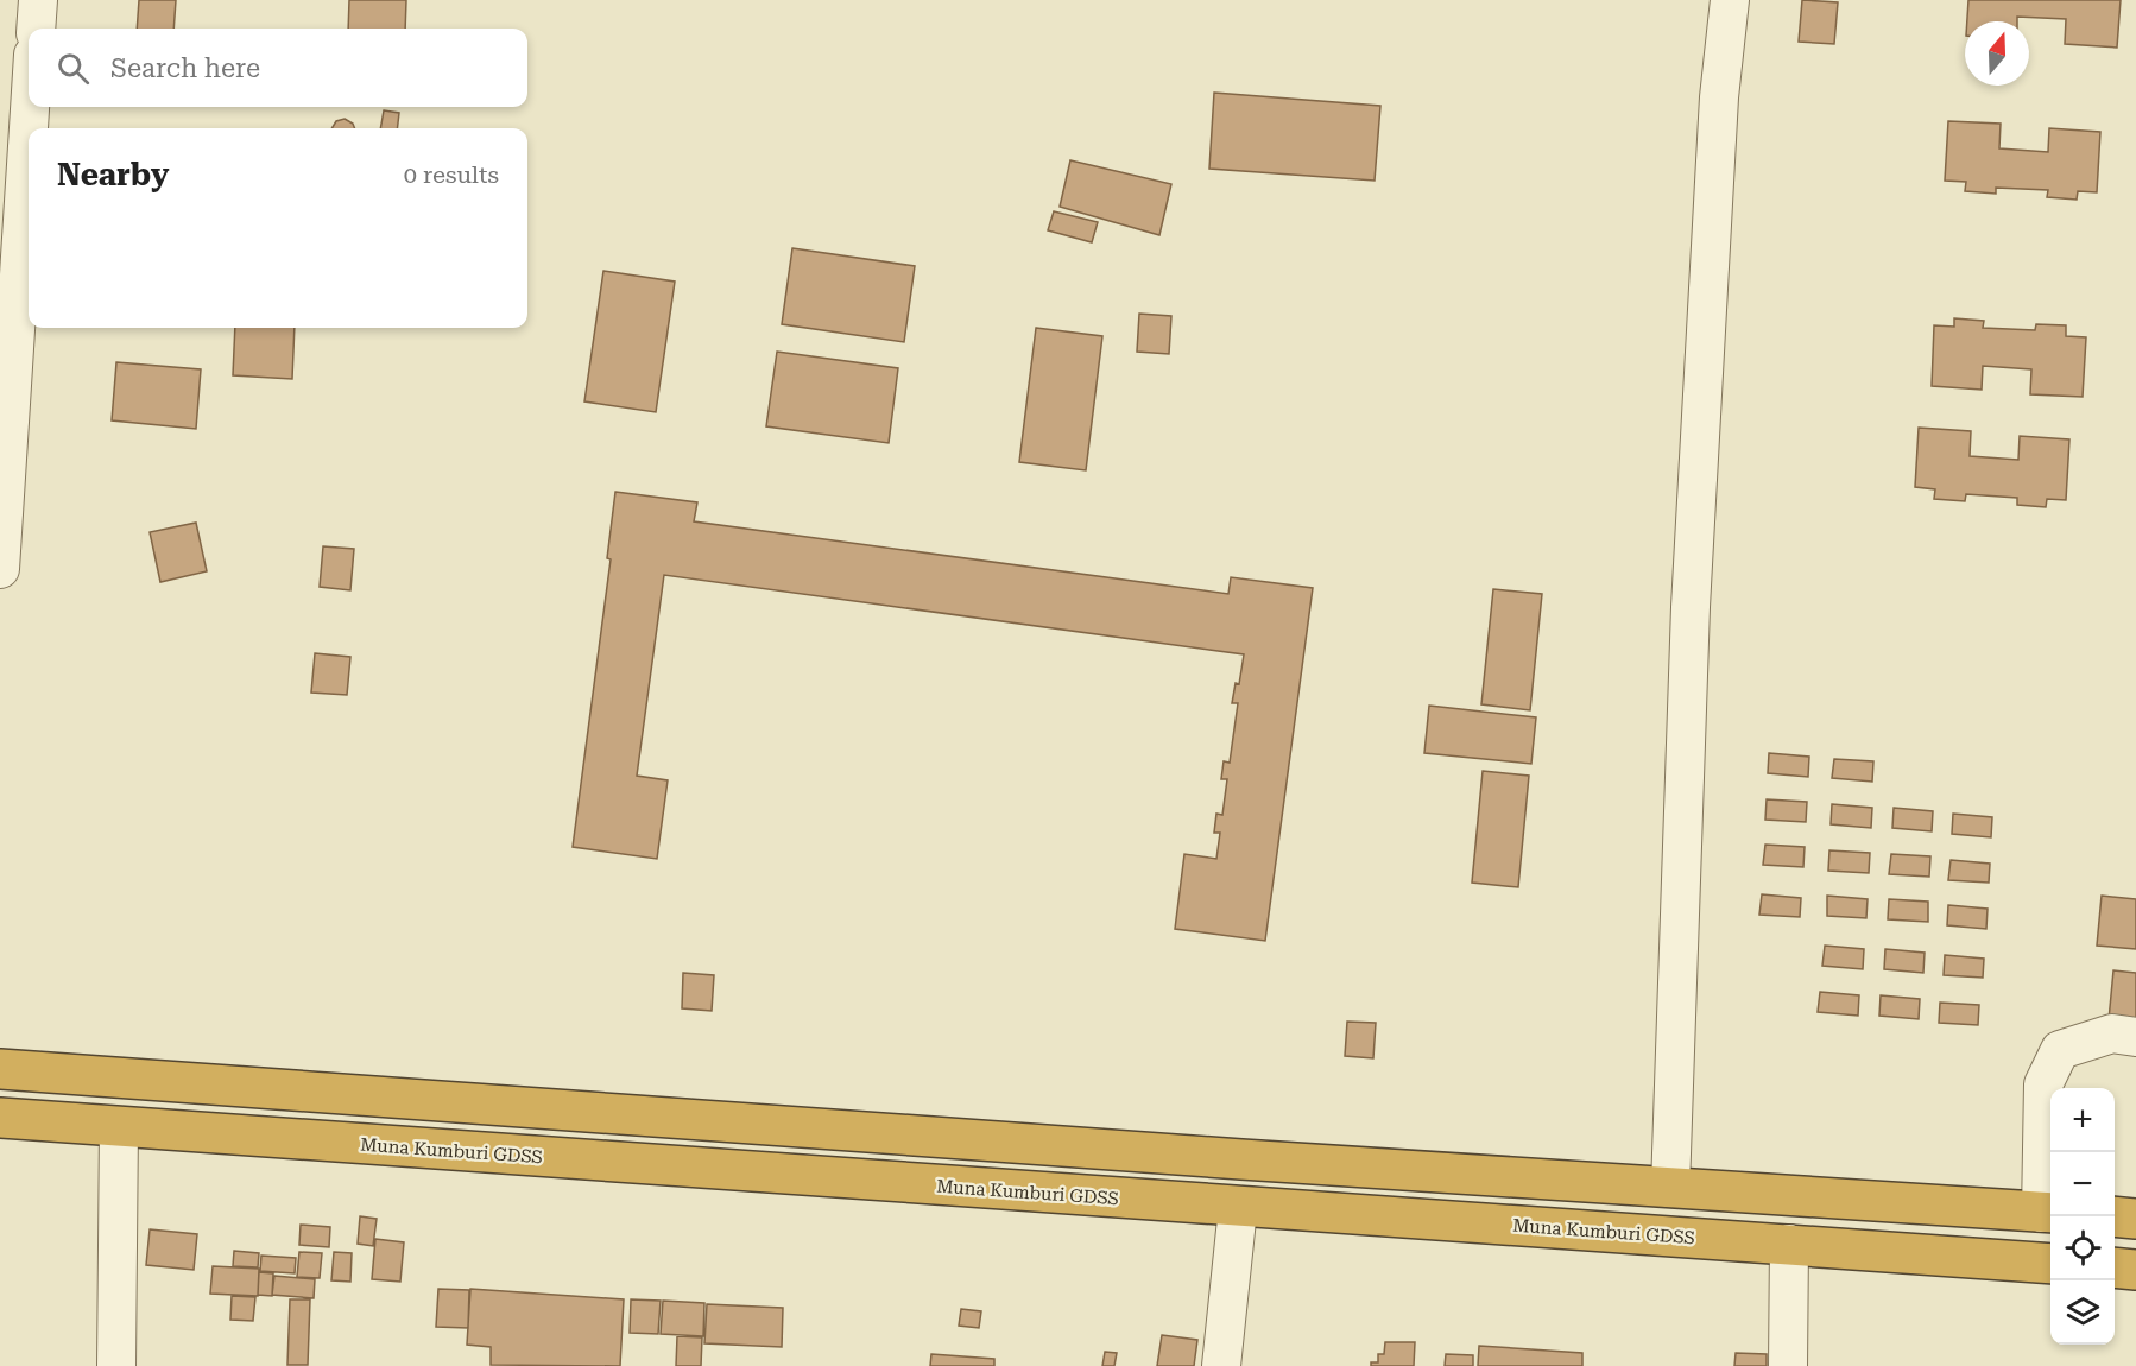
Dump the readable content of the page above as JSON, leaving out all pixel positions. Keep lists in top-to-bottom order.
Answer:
{
  "streets": {
    "highway": ["Muna Kumburi GDSS"]
  },
  "north": "top",
  "page": {
    "search": "Search here",
    "heading": ["Nearby", "0 results"],
    "map_buttons": ["+", "−"]
  }
}
